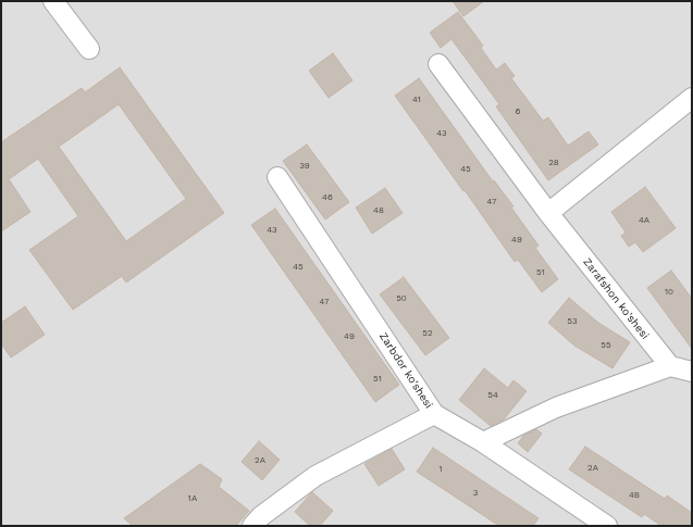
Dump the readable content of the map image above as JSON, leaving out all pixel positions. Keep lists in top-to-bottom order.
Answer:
{
  "streets": {
    "street": ["Zarafshon ko'shesi", "Zarbdor ko'shesi"]
  },
  "house_numbers": [
    "41",
    "6",
    "43",
    "28",
    "39",
    "45",
    "46",
    "47",
    "48",
    "4A",
    "43",
    "49",
    "45",
    "51",
    "10",
    "50",
    "47",
    "53",
    "52",
    "49",
    "55",
    "51",
    "54",
    "2A",
    "2A",
    "1",
    "3",
    "4B",
    "1A"
  ]
}
